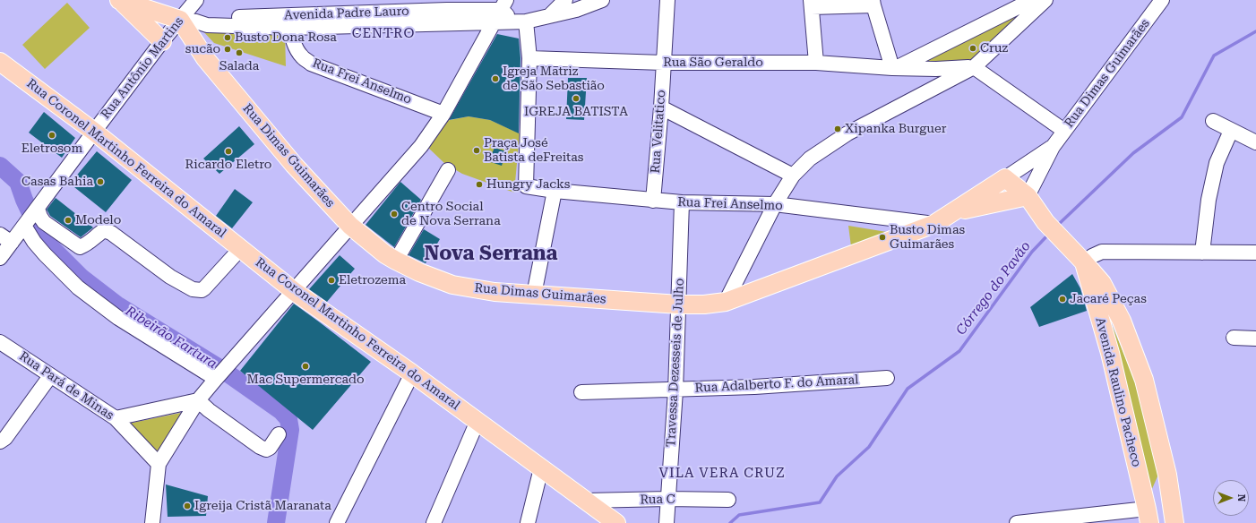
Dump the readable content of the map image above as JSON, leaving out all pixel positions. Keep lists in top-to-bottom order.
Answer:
{
  "streets": {
    "main road": ["Rua Dimas Guimarães", "Rua Coronel Martinho Ferreira do Amaral", "Avenida Raulino Pacheco"],
    "street": [
      "Avenida Padre Lauro",
      "Rua São Geraldo",
      "Rua Antônio Martins",
      "Rua Frei Anselmo",
      "Rua Velitatico",
      "Travessa Dezesseis de Julho",
      "Rua Adalberto F. do Amaral",
      "Rua Pará de Minas",
      "Rua C"
    ]
  },
  "crossings": [
    ["Avenida Padre Lauro", "Rua Antônio Martins"],
    ["Avenida Padre Lauro", "Rua Dimas Guimarães"],
    ["Avenida Padre Lauro", "Rua Frei Anselmo"],
    ["Rua São Geraldo", "Rua Frei Anselmo"],
    ["Rua São Geraldo", "Rua Velitatico"],
    ["Rua Antônio Martins", "Rua Dimas Guimarães"],
    ["Rua Antônio Martins", "Rua Coronel Martinho Ferreira do Amaral"],
    ["Rua Dimas Guimarães", "Rua Frei Anselmo"],
    ["Rua Dimas Guimarães", "Travessa Dezesseis de Julho"],
    ["Rua Dimas Guimarães", "Avenida Raulino Pacheco"],
    ["Rua Frei Anselmo", "Rua Velitatico"],
    ["Rua Frei Anselmo", "Travessa Dezesseis de Julho"],
    ["Rua Coronel Martinho Ferreira do Amaral", "Rua C"],
    ["Travessa Dezesseis de Julho", "Rua Adalberto F. do Amaral"],
    ["Travessa Dezesseis de Julho", "Rua C"]
  ],
  "districts": ["CENTRO", "Nova Serrana", "VILA VERA CRUZ"],
  "water": ["Córrego do Pavão", "Ribeirão Fartura"],
  "places": [
    "Busto Dona Rosa",
    "Cruz",
    "sucão",
    "Salada",
    "Igreja Matriz de São Sebastião",
    "IGREJA BATISTA",
    "Xipanka Burguer",
    "Eletrosom",
    "Praça José Batista deFreitas",
    "Ricardo Eletro",
    "Casas Bahia",
    "Hungry Jacks",
    "Centro Social de Nova Serrana",
    "Modelo",
    "Busto Dimas Guimarães",
    "Eletrozema",
    "Jacaré Peças",
    "Mac Supermercado",
    "Igreija Cristã Maranata"
  ],
  "north": "right"
}
